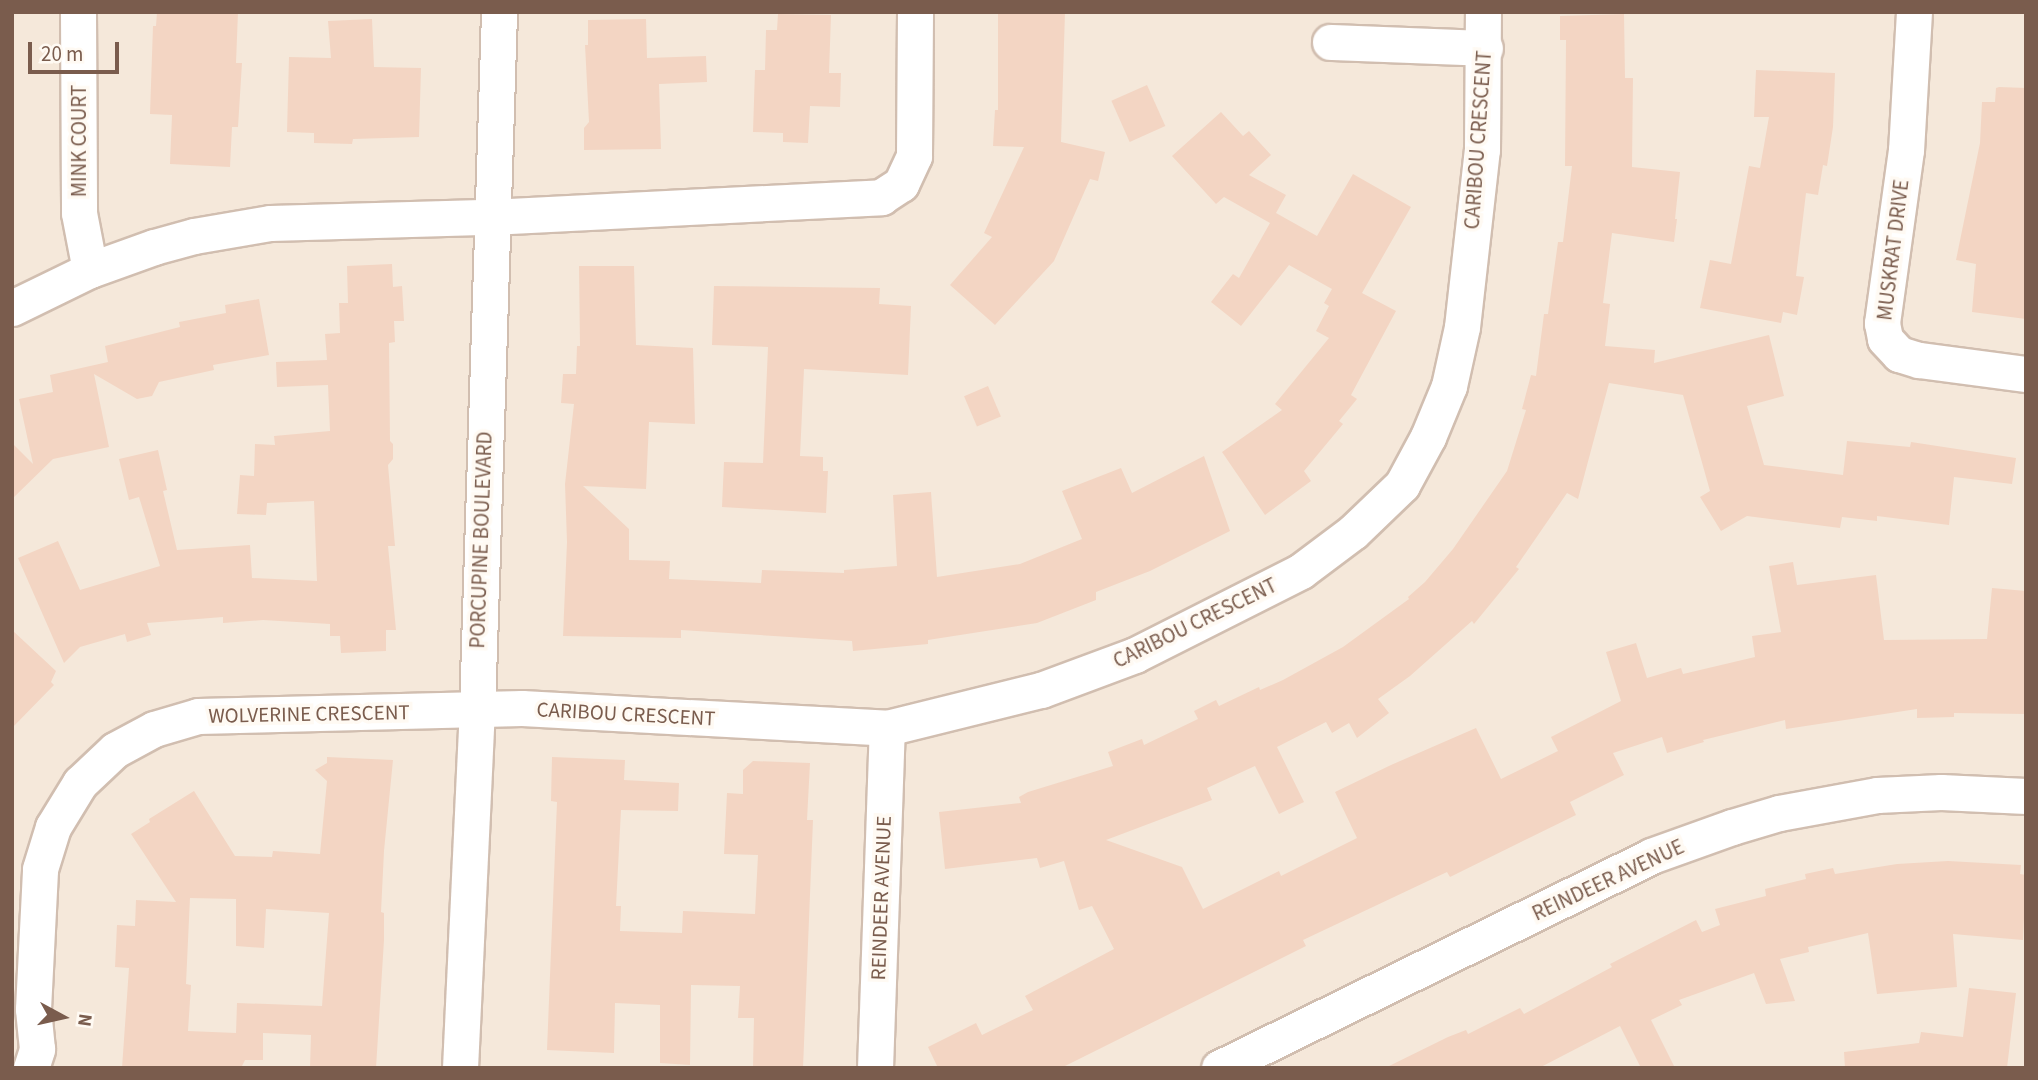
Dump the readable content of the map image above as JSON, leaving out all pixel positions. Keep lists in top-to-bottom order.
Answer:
{
  "streets": {
    "street": [
      "CARIBOU CRESCENT",
      "MINK COURT",
      "MUSKRAT DRIVE",
      "PORCUPINE BOULEVARD",
      "WOLVERINE CRESCENT",
      "REINDEER AVENUE"
    ]
  },
  "crossings": [
    ["CARIBOU CRESCENT", "PORCUPINE BOULEVARD"],
    ["CARIBOU CRESCENT", "WOLVERINE CRESCENT"],
    ["CARIBOU CRESCENT", "REINDEER AVENUE"],
    ["PORCUPINE BOULEVARD", "WOLVERINE CRESCENT"]
  ],
  "scale_bar": "20 m",
  "north": "right"
}
